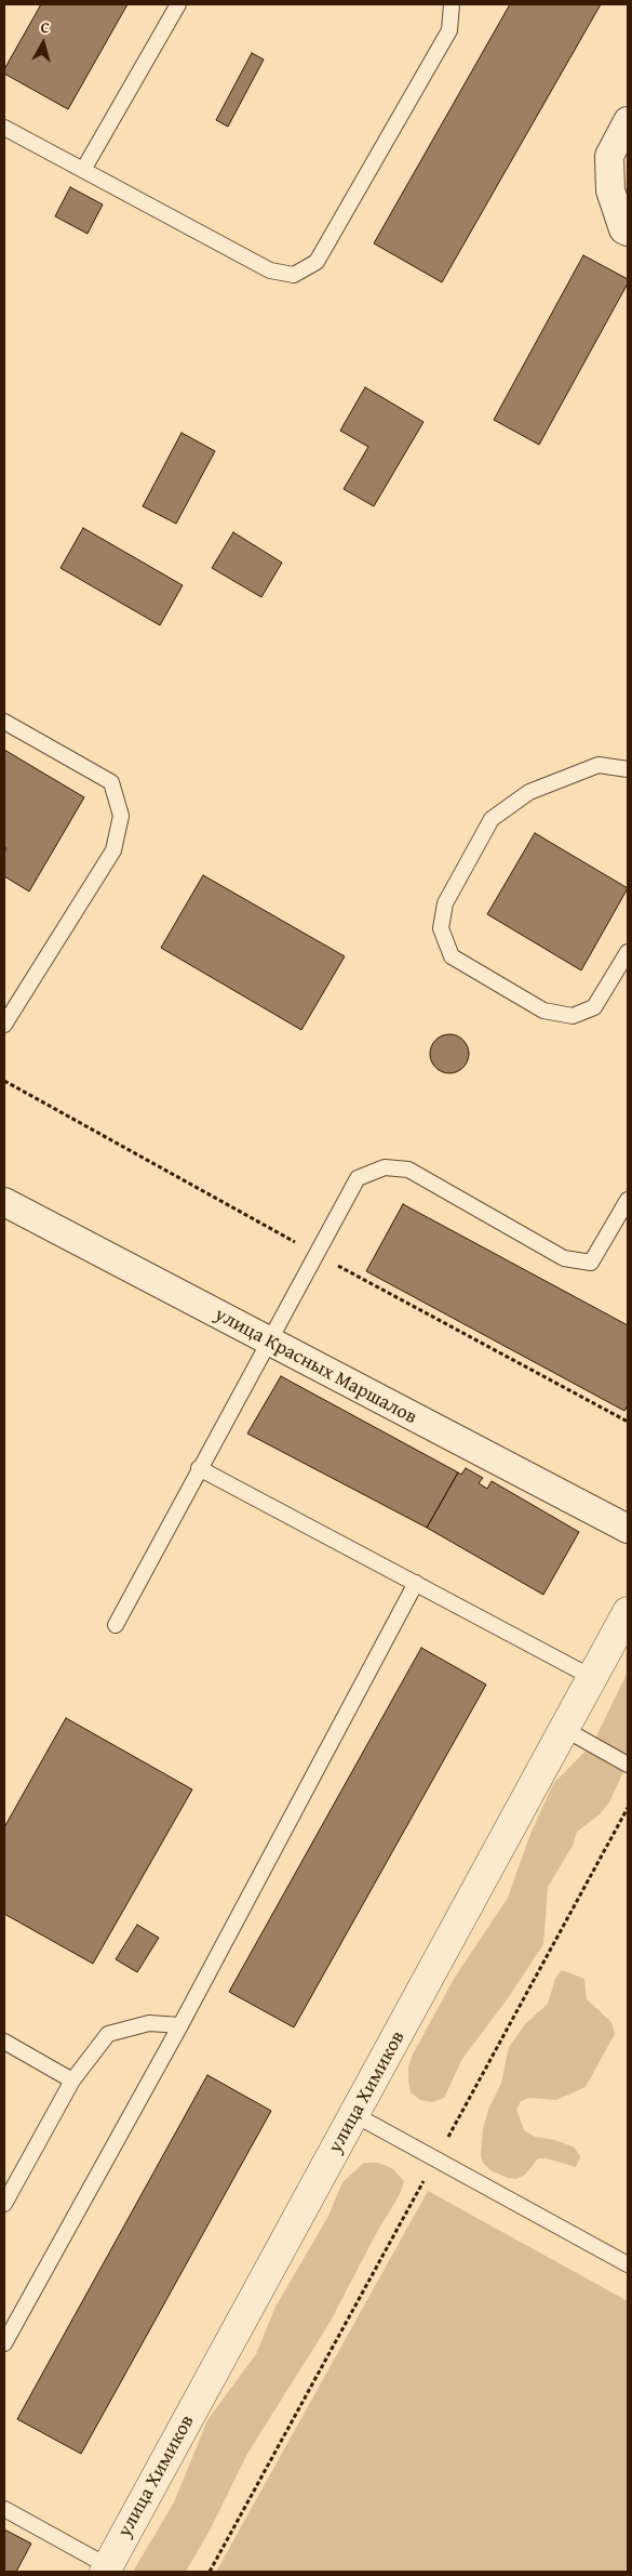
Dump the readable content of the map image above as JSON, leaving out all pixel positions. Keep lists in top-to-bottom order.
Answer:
{
  "streets": {
    "street": ["улица Красных Маршалов", "улица Химиков"]
  },
  "north": "top"
}
